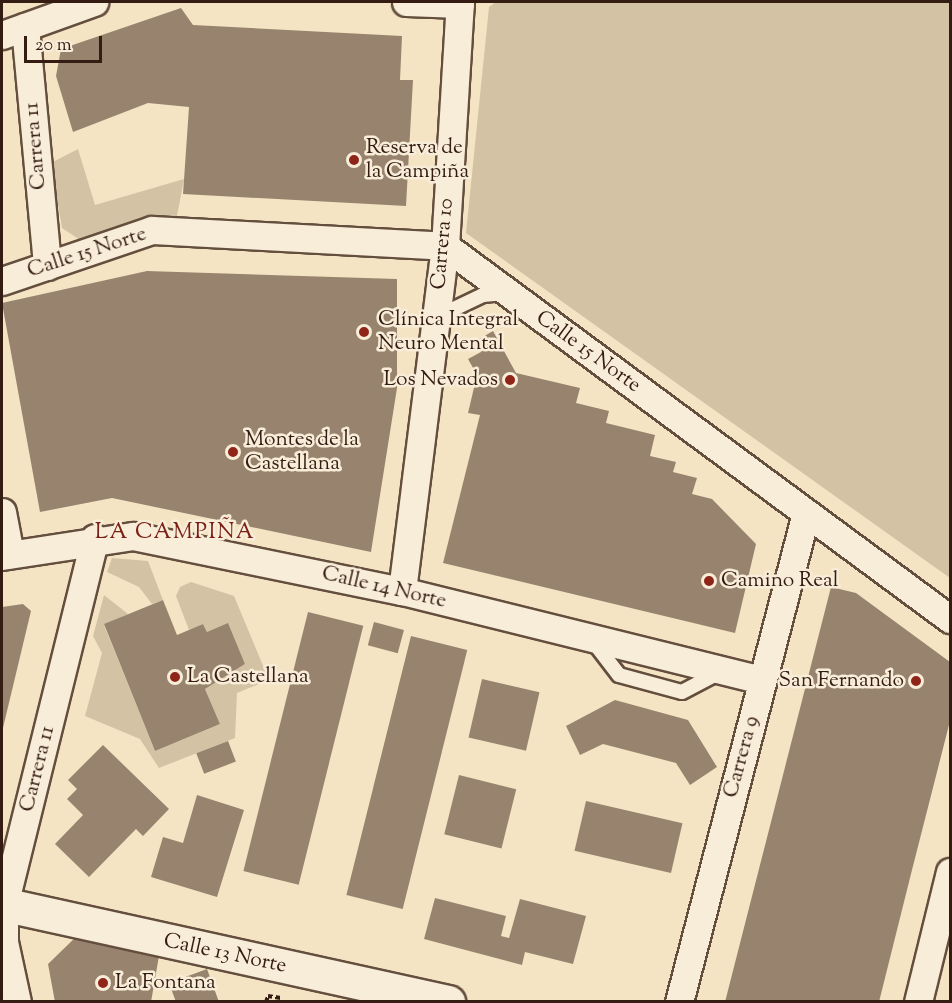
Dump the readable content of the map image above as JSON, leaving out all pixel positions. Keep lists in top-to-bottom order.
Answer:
{
  "streets": {
    "street": [
      "Carrera 11",
      "Carrera 10",
      "Calle 15 Norte",
      "Calle 14 Norte",
      "Carrera 9",
      "Calle 13 Norte"
    ]
  },
  "crossings": [
    ["Carrera 11", "Calle 15 Norte"],
    ["Carrera 11", "Calle 14 Norte"],
    ["Carrera 11", "Calle 13 Norte"],
    ["Carrera 10", "Calle 15 Norte"],
    ["Carrera 10", "Calle 14 Norte"],
    ["Calle 15 Norte", "Carrera 9"],
    ["Calle 14 Norte", "Carrera 9"]
  ],
  "districts": ["LA CAMPIÑA"],
  "places": [
    "Reserva de la Campiña",
    "Clínica Integral Neuro Mental",
    "Los Nevados",
    "Montes de la Castellana",
    "Camino Real",
    "La Castellana",
    "San Fernando",
    "La Fontana"
  ],
  "scale_bar": "20 m"
}
